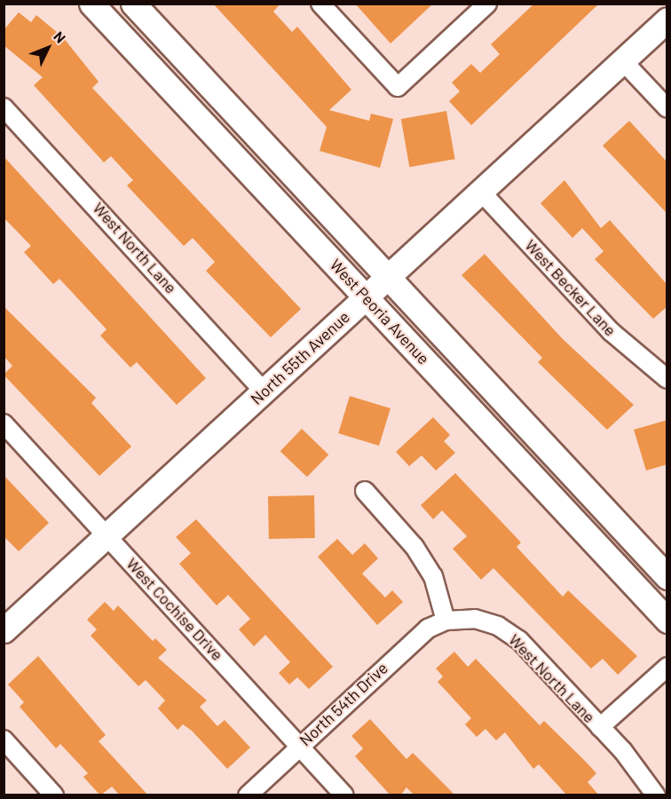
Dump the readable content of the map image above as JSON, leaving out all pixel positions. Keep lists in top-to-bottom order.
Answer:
{
  "streets": {
    "main road": ["West Peoria Avenue", "North 55th Avenue"],
    "street": [
      "West North Lane",
      "West Becker Lane",
      "West Cochise Drive",
      "North 54th Drive"
    ]
  },
  "crossings": [
    ["West North Lane", "North 55th Avenue"],
    ["West North Lane", "North 54th Drive"],
    ["West Becker Lane", "North 55th Avenue"],
    ["West Peoria Avenue", "North 55th Avenue"],
    ["North 55th Avenue", "West Cochise Drive"],
    ["West Cochise Drive", "North 54th Drive"]
  ],
  "north": "top right"
}
